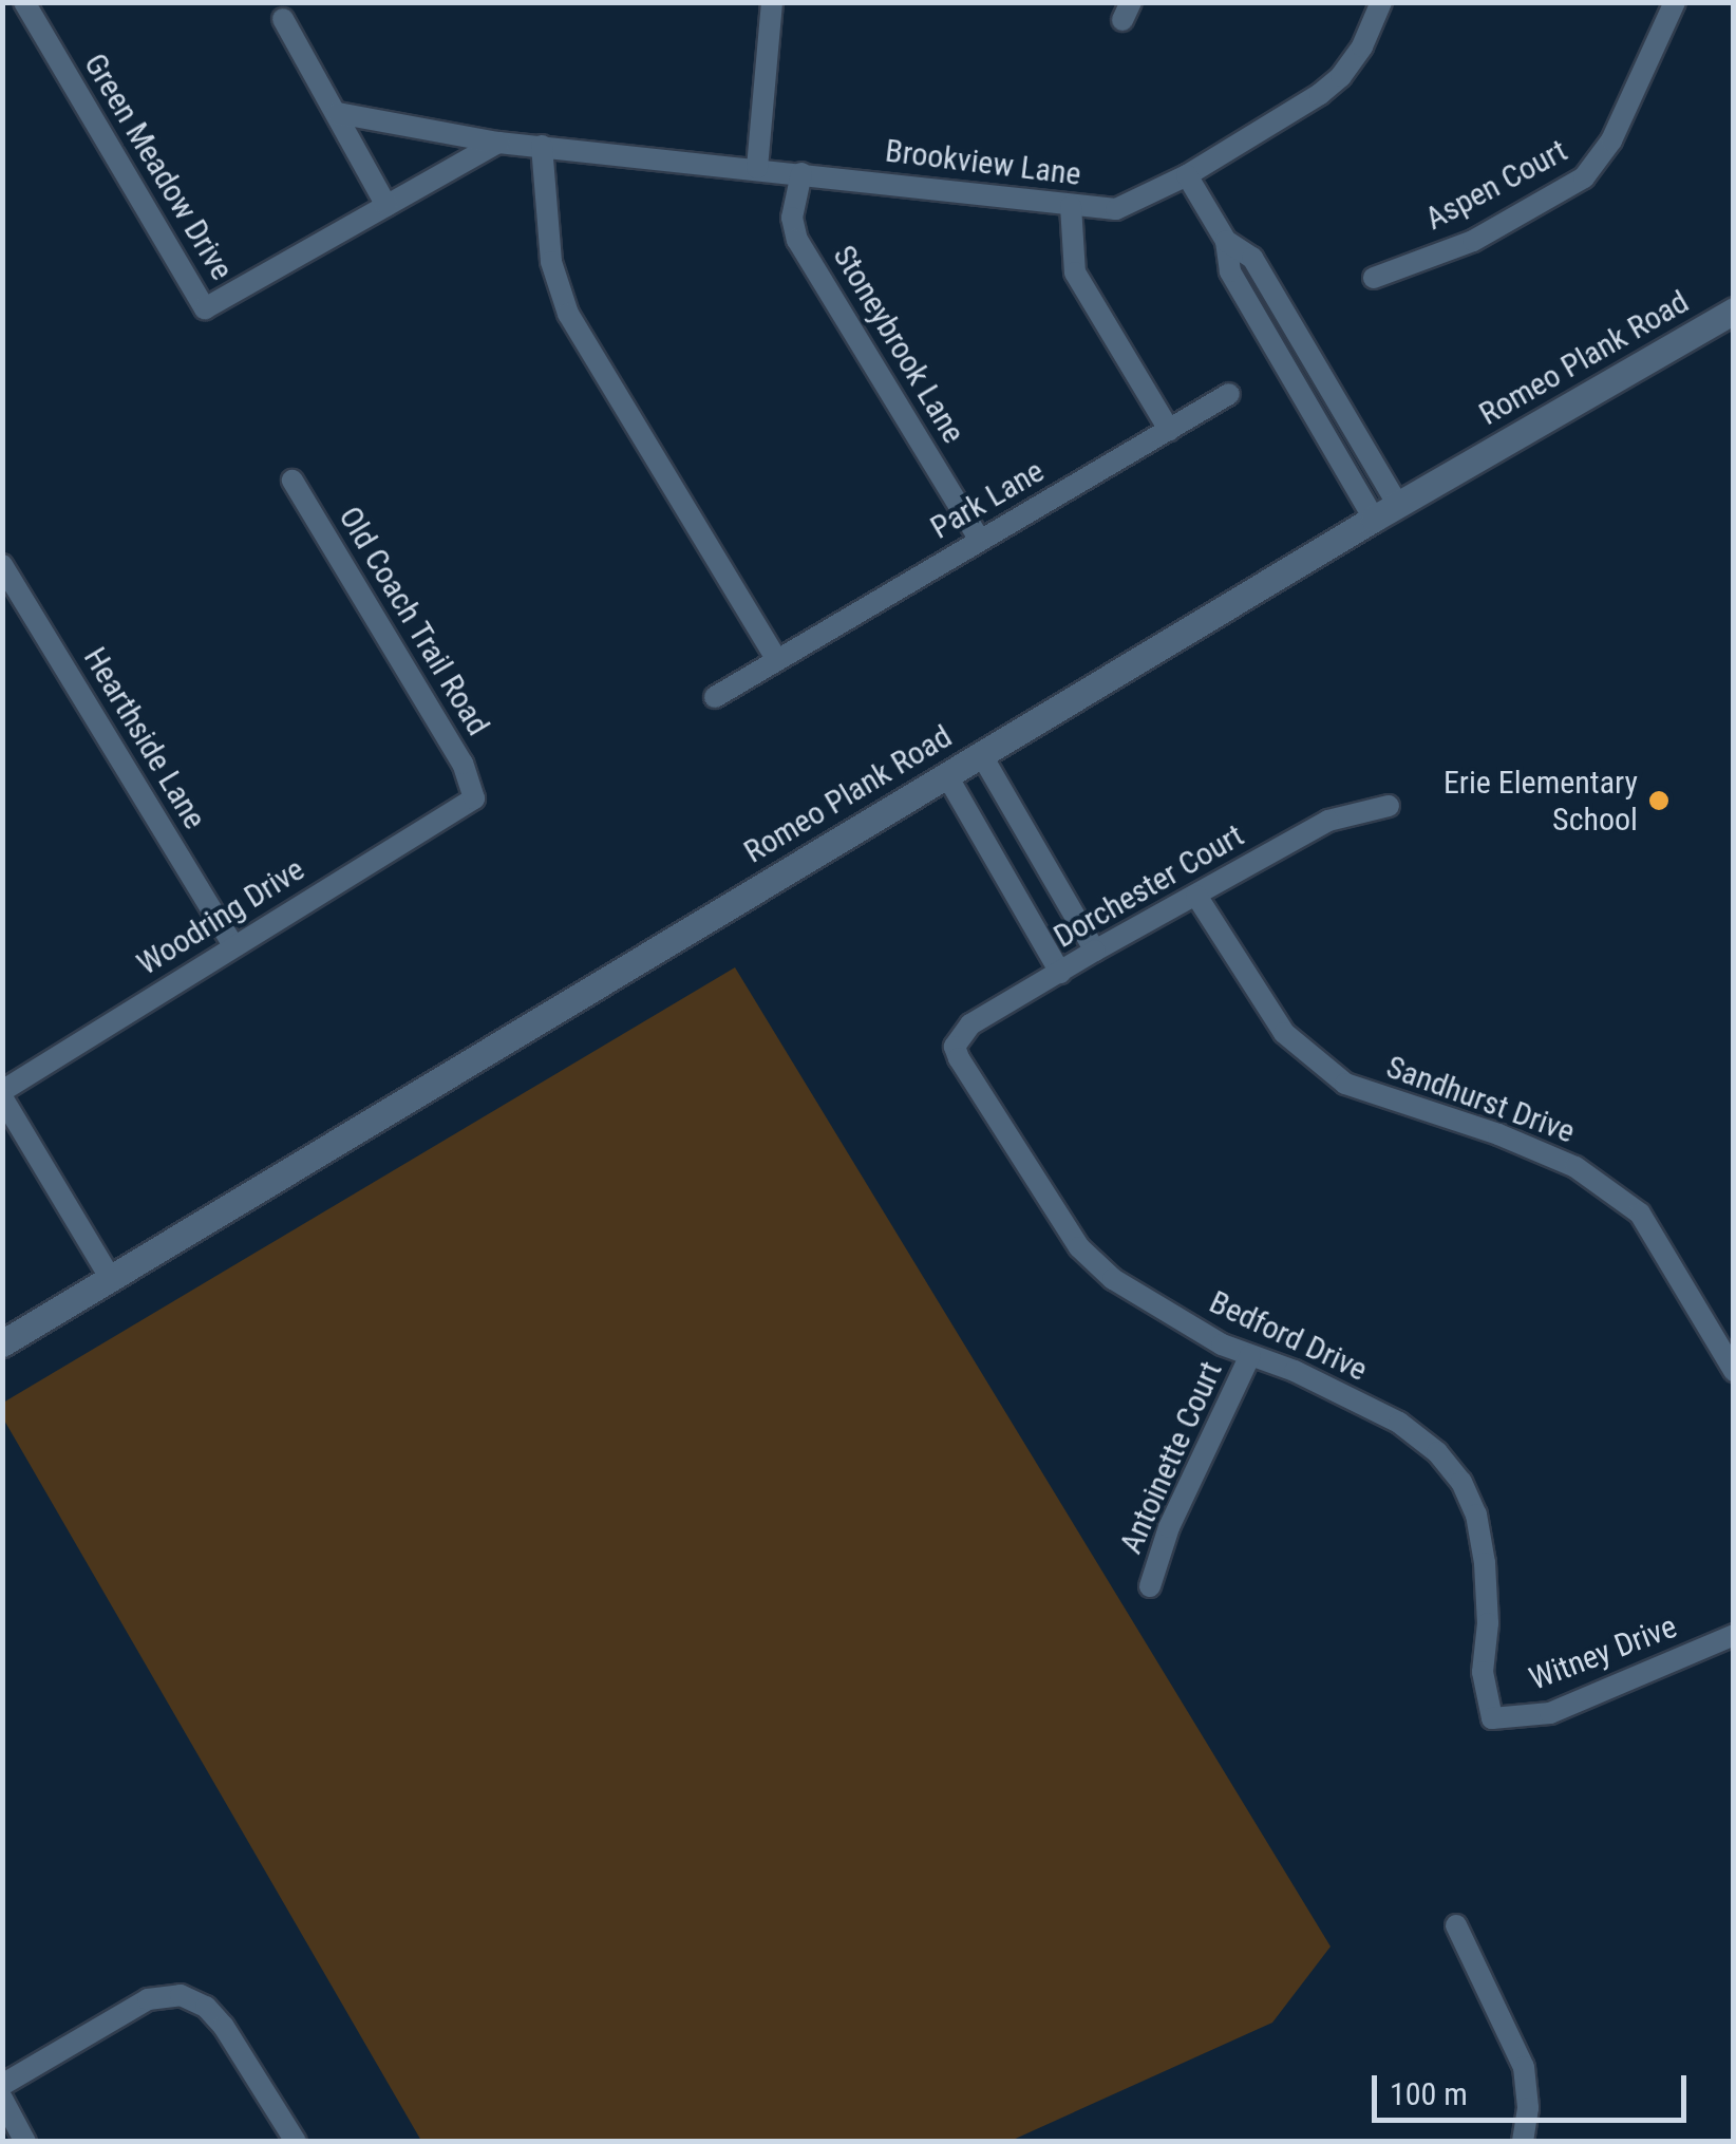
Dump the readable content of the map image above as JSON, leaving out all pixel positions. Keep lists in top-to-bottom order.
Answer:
{
  "streets": {
    "street": [
      "Brookview Lane",
      "Green Meadow Drive",
      "Aspen Court",
      "Stoneybrook Lane",
      "Romeo Plank Road",
      "Park Lane",
      "Old Coach Trail Road",
      "Hearthside Lane",
      "Dorchester Court",
      "Woodring Drive",
      "Sandhurst Drive",
      "Bedford Drive",
      "Antoinette Court",
      "Witney Drive"
    ]
  },
  "crossings": [
    ["Brookview Lane", "Stoneybrook Lane"],
    ["Stoneybrook Lane", "Park Lane"],
    ["Old Coach Trail Road", "Woodring Drive"],
    ["Hearthside Lane", "Woodring Drive"],
    ["Dorchester Court", "Sandhurst Drive"],
    ["Dorchester Court", "Bedford Drive"],
    ["Bedford Drive", "Antoinette Court"],
    ["Bedford Drive", "Witney Drive"]
  ],
  "places": ["Erie Elementary School"],
  "scale_bar": "100 m"
}
